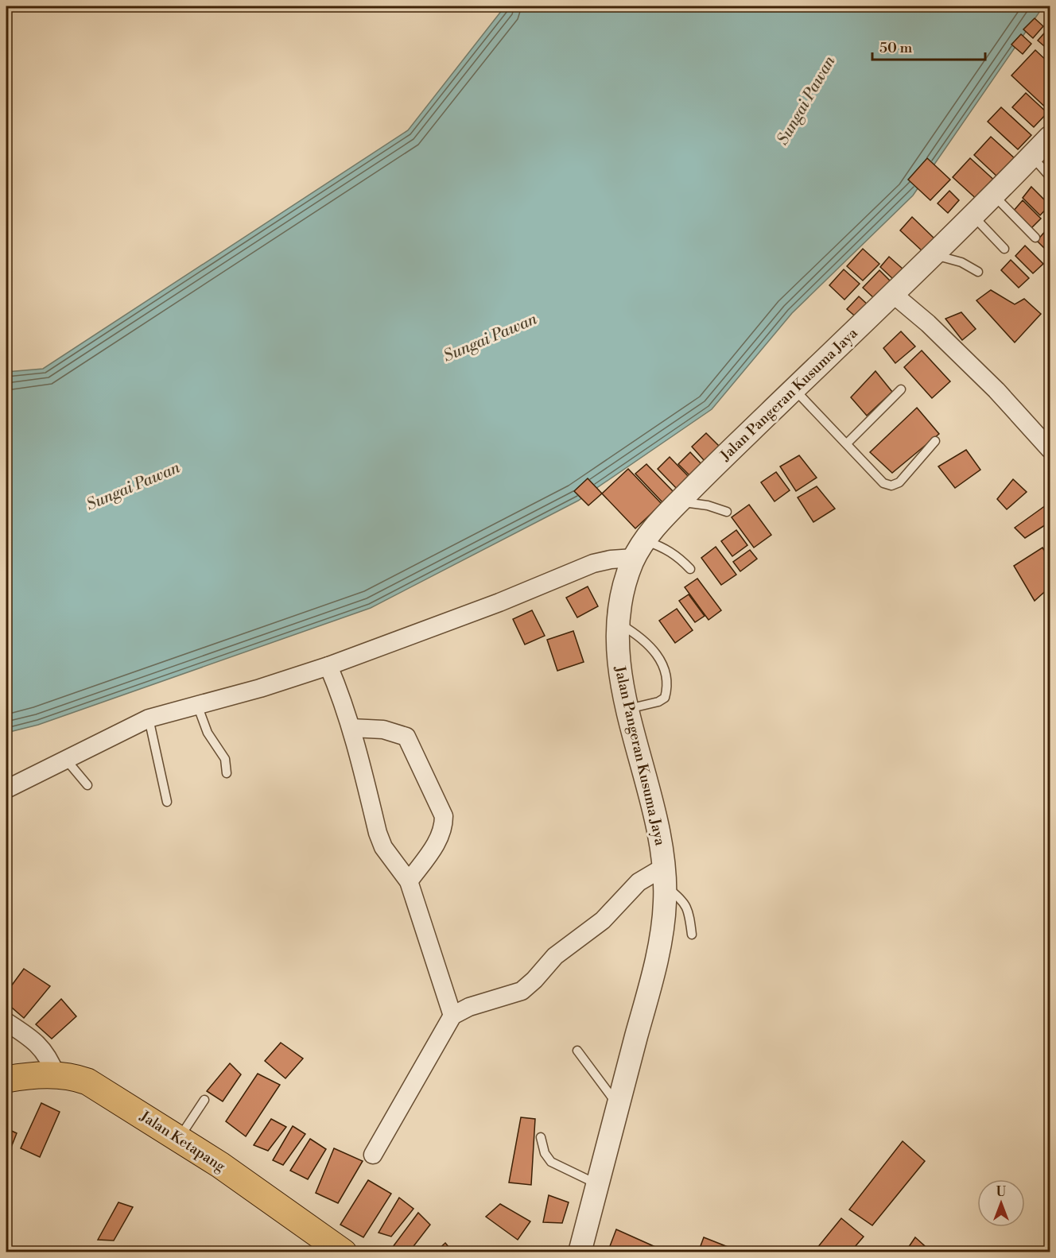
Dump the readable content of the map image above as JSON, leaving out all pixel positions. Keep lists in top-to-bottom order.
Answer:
{
  "streets": {
    "main road": ["Jalan Ketapang"],
    "street": ["Jalan Pangeran Kusuma Jaya"]
  },
  "water": ["Sungai Pawan"],
  "scale_bar": "50 m",
  "north": "top"
}
